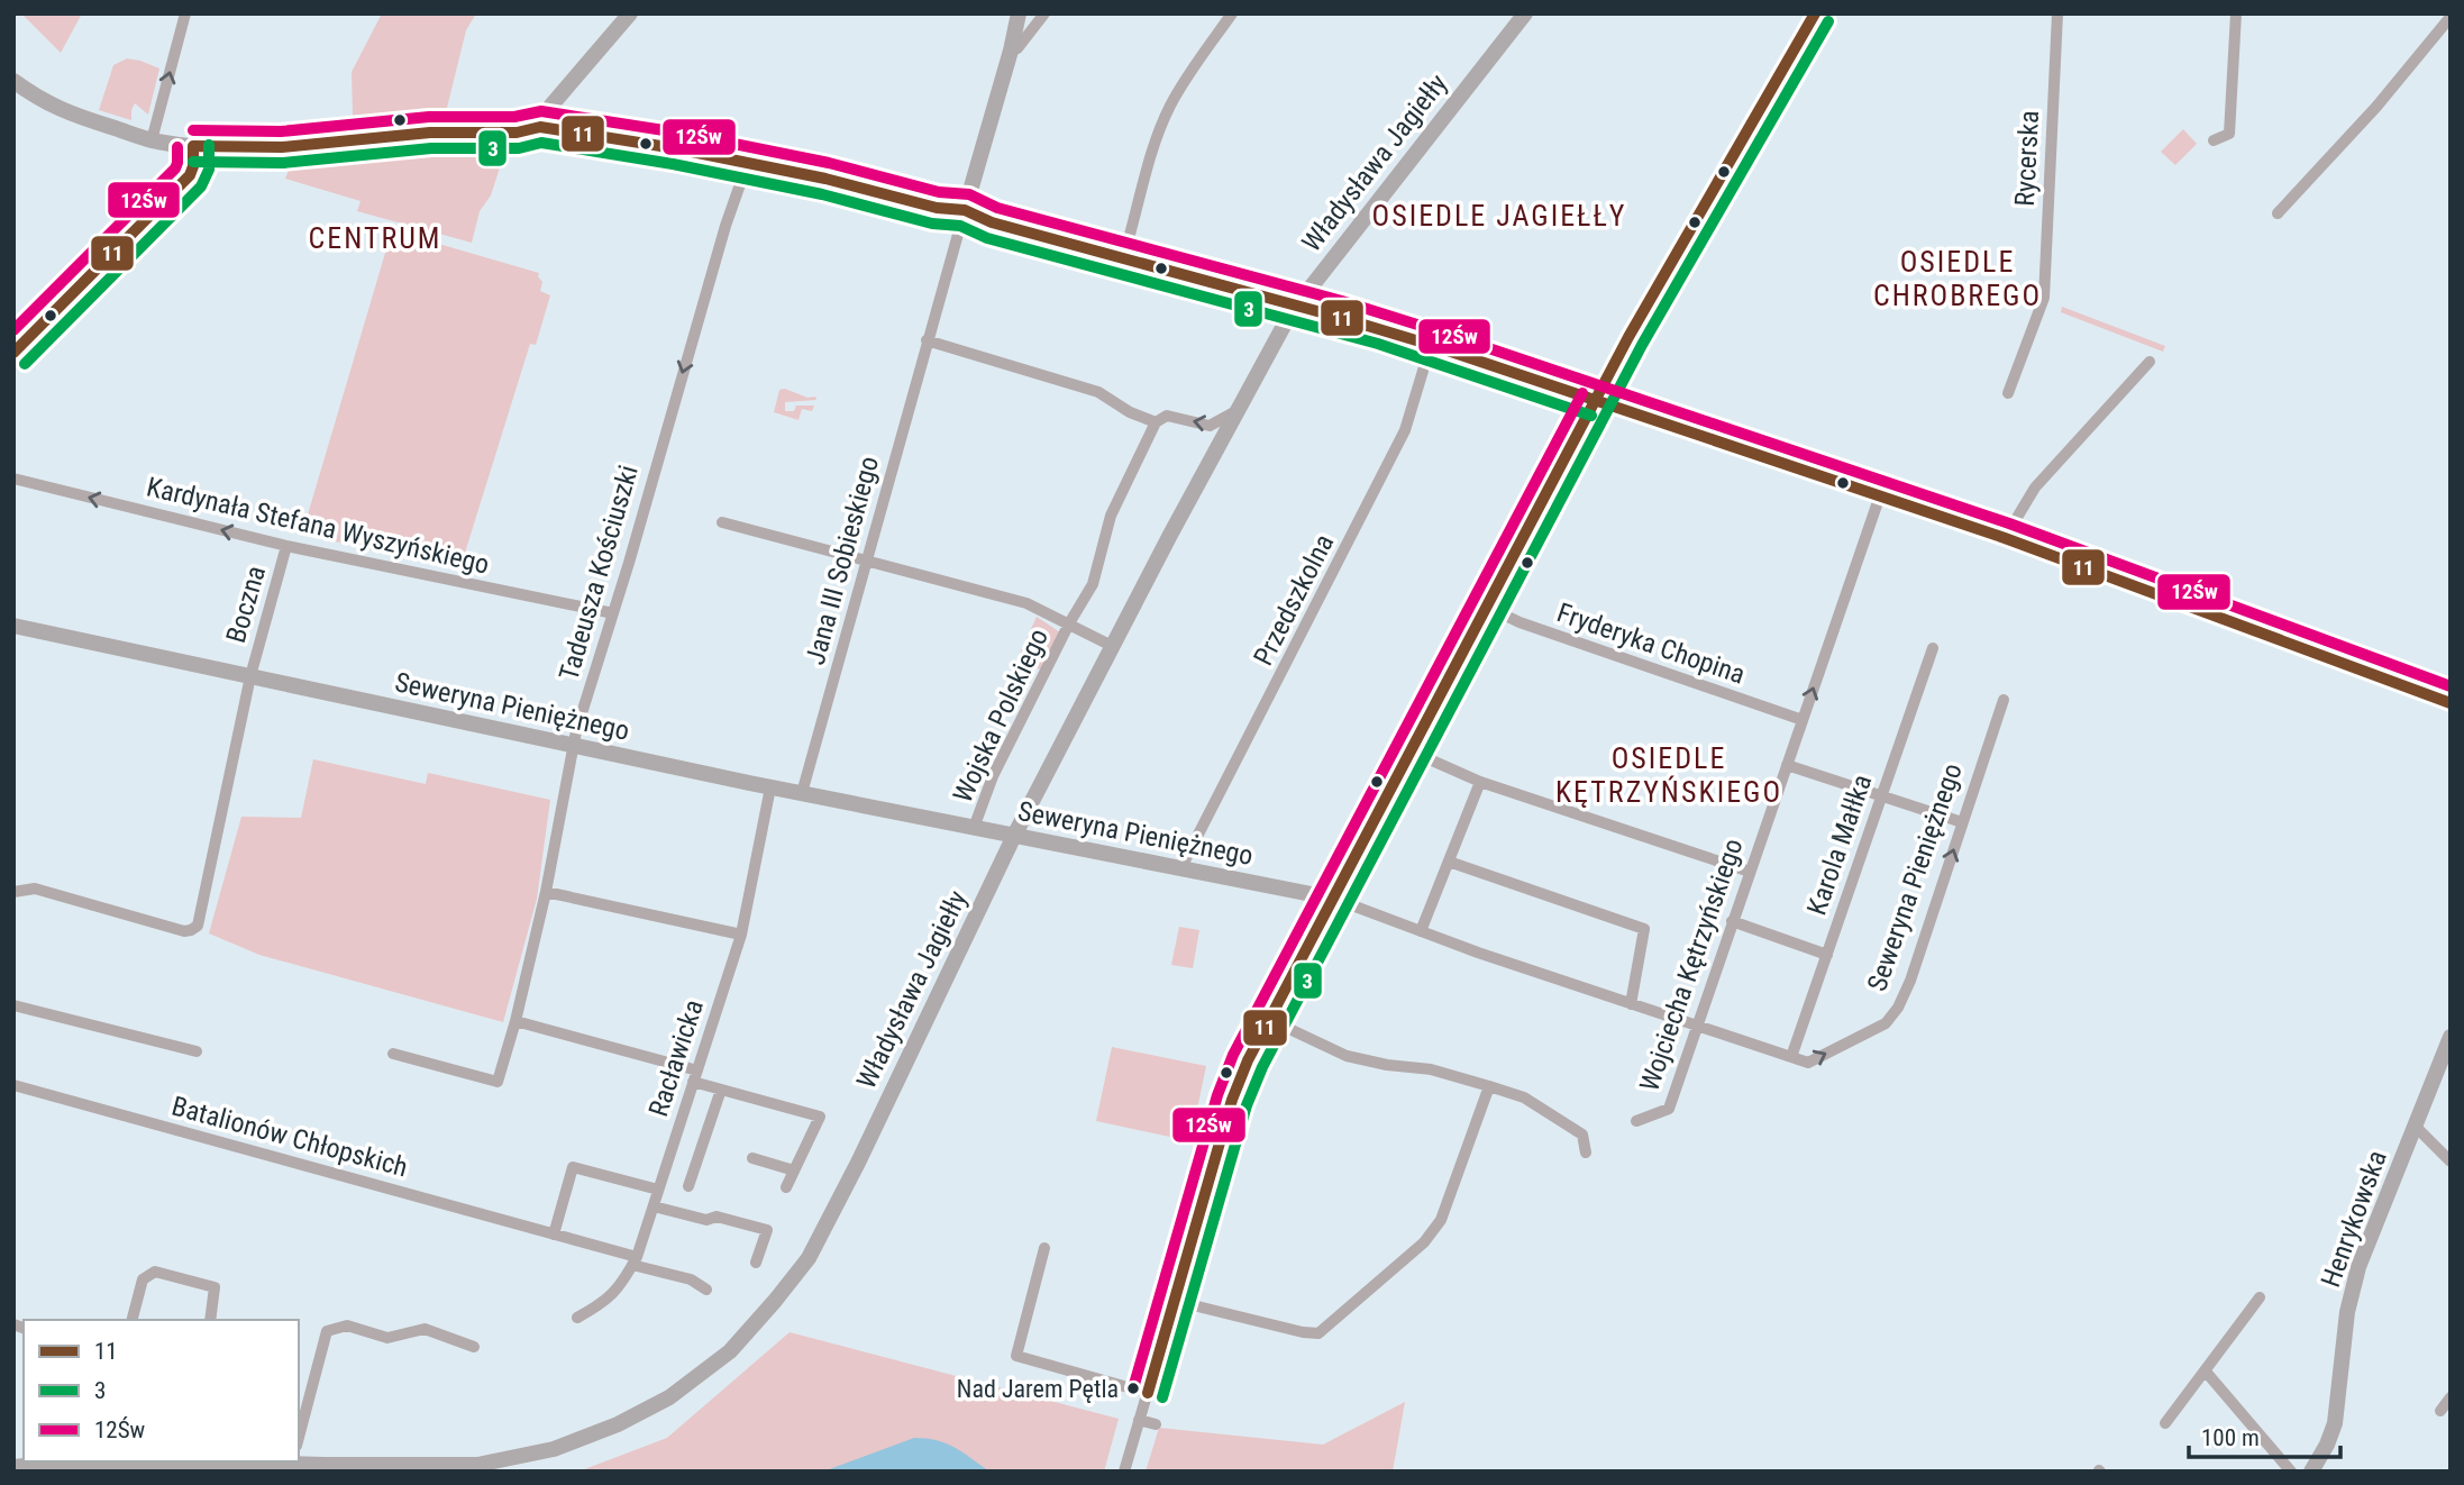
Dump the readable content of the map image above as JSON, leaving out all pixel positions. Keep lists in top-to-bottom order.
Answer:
{
  "streets": {
    "street": [
      "Rycerska",
      "Władysława Jagiełły",
      "Kardynała Stefana Wyszyńskiego",
      "Jana III Sobieskiego",
      "Tadeusza Kościuszki",
      "Przedszkolna",
      "Boczna",
      "Fryderyka Chopina",
      "Seweryna Pieniężnego",
      "Wojska Polskiego",
      "Karola Małłka",
      "Wojciecha Kętrzyńskiego",
      "Racławicka",
      "Batalionów Chłopskich",
      "Henrykowska"
    ]
  },
  "crossings": [
    ["Władysława Jagiełły", "Seweryna Pieniężnego"],
    ["Władysława Jagiełły", "Wojska Polskiego"],
    ["Kardynała Stefana Wyszyńskiego", "Tadeusza Kościuszki"],
    ["Kardynała Stefana Wyszyńskiego", "Boczna"],
    ["Jana III Sobieskiego", "Seweryna Pieniężnego"],
    ["Jana III Sobieskiego", "Wojska Polskiego"],
    ["Tadeusza Kościuszki", "Seweryna Pieniężnego"],
    ["Przedszkolna", "Seweryna Pieniężnego"],
    ["Boczna", "Seweryna Pieniężnego"],
    ["Fryderyka Chopina", "Wojciecha Kętrzyńskiego"],
    ["Seweryna Pieniężnego", "Wojska Polskiego"],
    ["Seweryna Pieniężnego", "Karola Małłka"],
    ["Seweryna Pieniężnego", "Wojciecha Kętrzyńskiego"],
    ["Seweryna Pieniężnego", "Racławicka"],
    ["Racławicka", "Batalionów Chłopskich"]
  ],
  "one_way": ["Kardynała Stefana Wyszyńskiego", "Tadeusza Kościuszki"],
  "districts": [
    "OSIEDLE JAGIEŁŁY",
    "CENTRUM",
    "OSIEDLE CHROBREGO",
    "OSIEDLE KĘTRZYŃSKIEGO"
  ],
  "places": ["Nad Jarem Pętla"],
  "lines": ["transit line 11", "transit line 3", "transit line 12Św"],
  "legend": ["11", "3", "12Św"],
  "scale_bar": "100 m"
}
